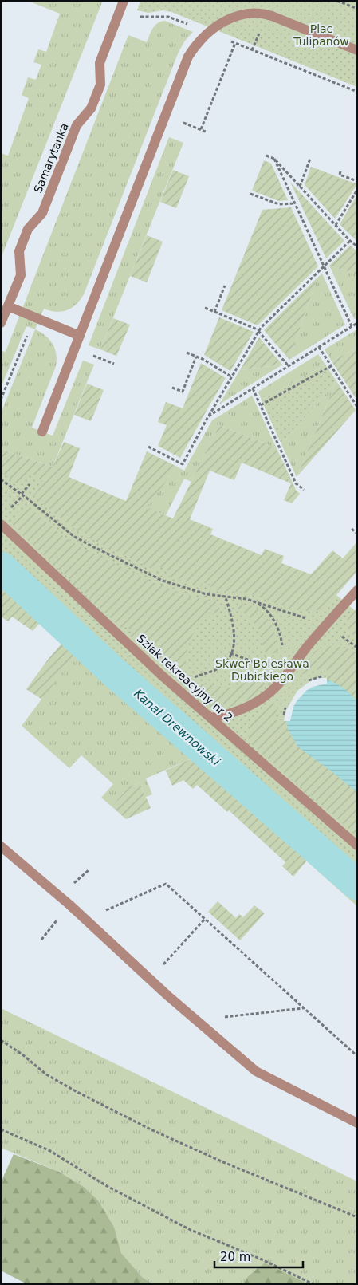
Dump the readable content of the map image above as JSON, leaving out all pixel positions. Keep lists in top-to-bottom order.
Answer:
{
  "streets": {
    "street": ["Samarytanka", "Szlak rekreacyjny nr 2"]
  },
  "water": ["Kanał Drewnowski"],
  "parks": ["Plac Tulipanów", "Skwer Bolesława Dubickiego"],
  "scale_bar": "20 m"
}
